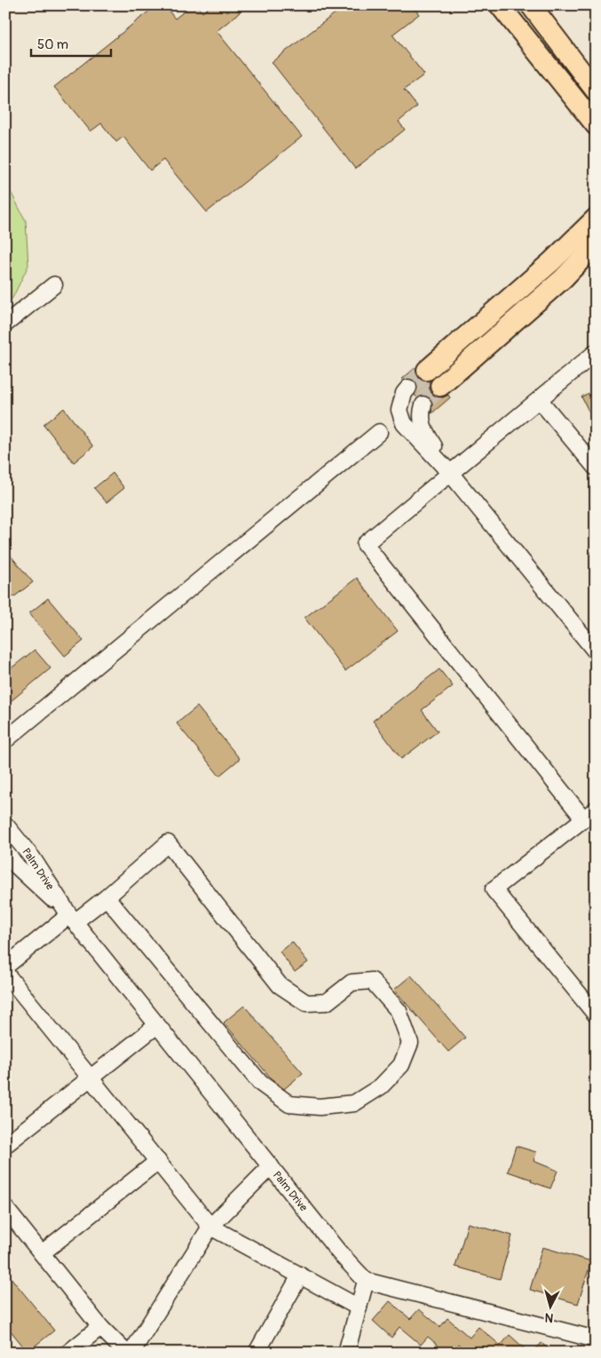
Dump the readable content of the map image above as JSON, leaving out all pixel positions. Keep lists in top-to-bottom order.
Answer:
{
  "streets": {
    "street": ["Palm Drive"]
  },
  "scale_bar": "50 m",
  "north": "bottom"
}
